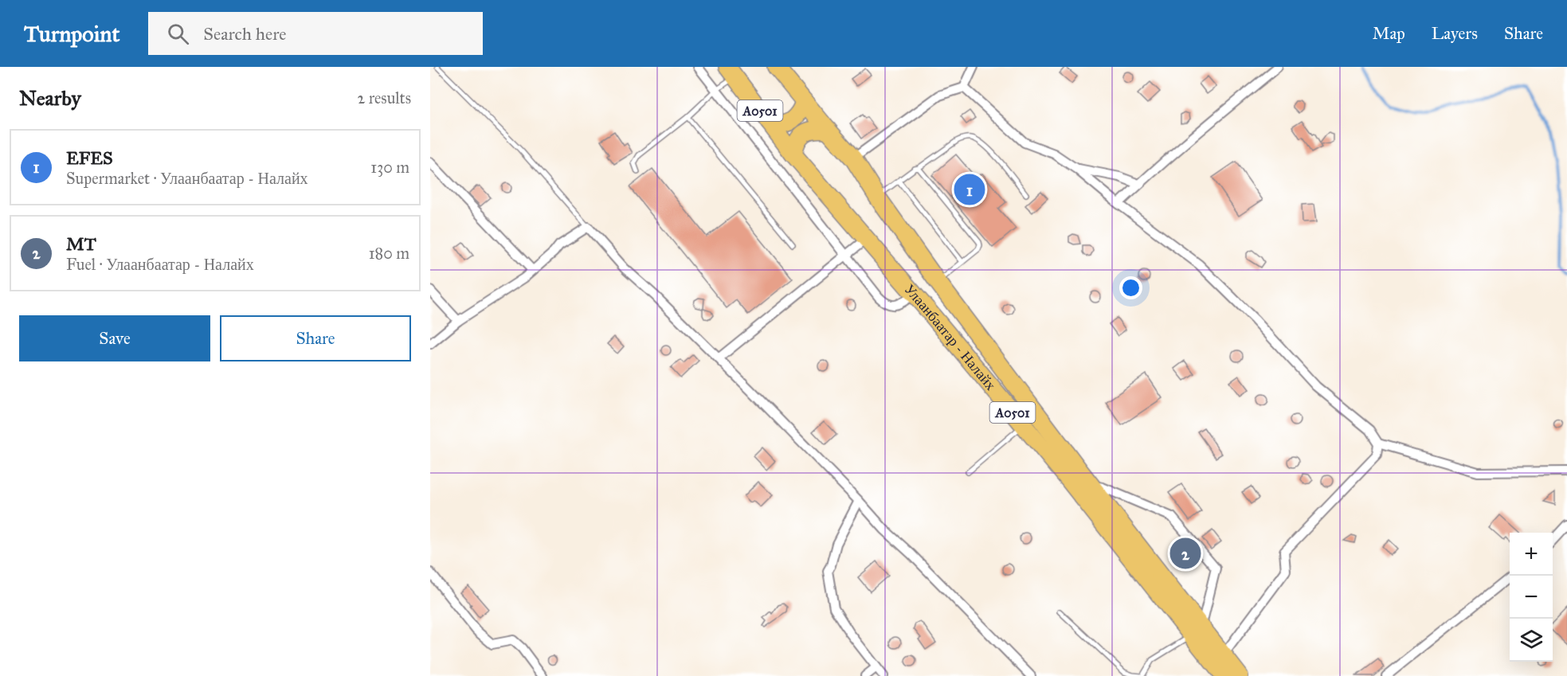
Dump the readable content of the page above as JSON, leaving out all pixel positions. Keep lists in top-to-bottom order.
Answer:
{
  "streets": {
    "highway": ["A0501", "Улаанбаатар - Налайх"]
  },
  "page": {
    "header": "Turnpoint",
    "search": "Search here",
    "nav": ["Map", "Layers", "Share"],
    "heading": ["Nearby", "2 results"],
    "list": [
      {
        "mark": "1",
        "name": "EFES",
        "note": "Supermarket · Улаанбаатар - Налайх",
        "value": "130 m"
      },
      {
        "mark": "2",
        "name": "MT",
        "note": "Fuel · Улаанбаатар - Налайх",
        "value": "180 m"
      }
    ],
    "pins": ["1", "2"],
    "buttons": ["Save", "Share"],
    "map_buttons": ["+", "−"]
  }
}
